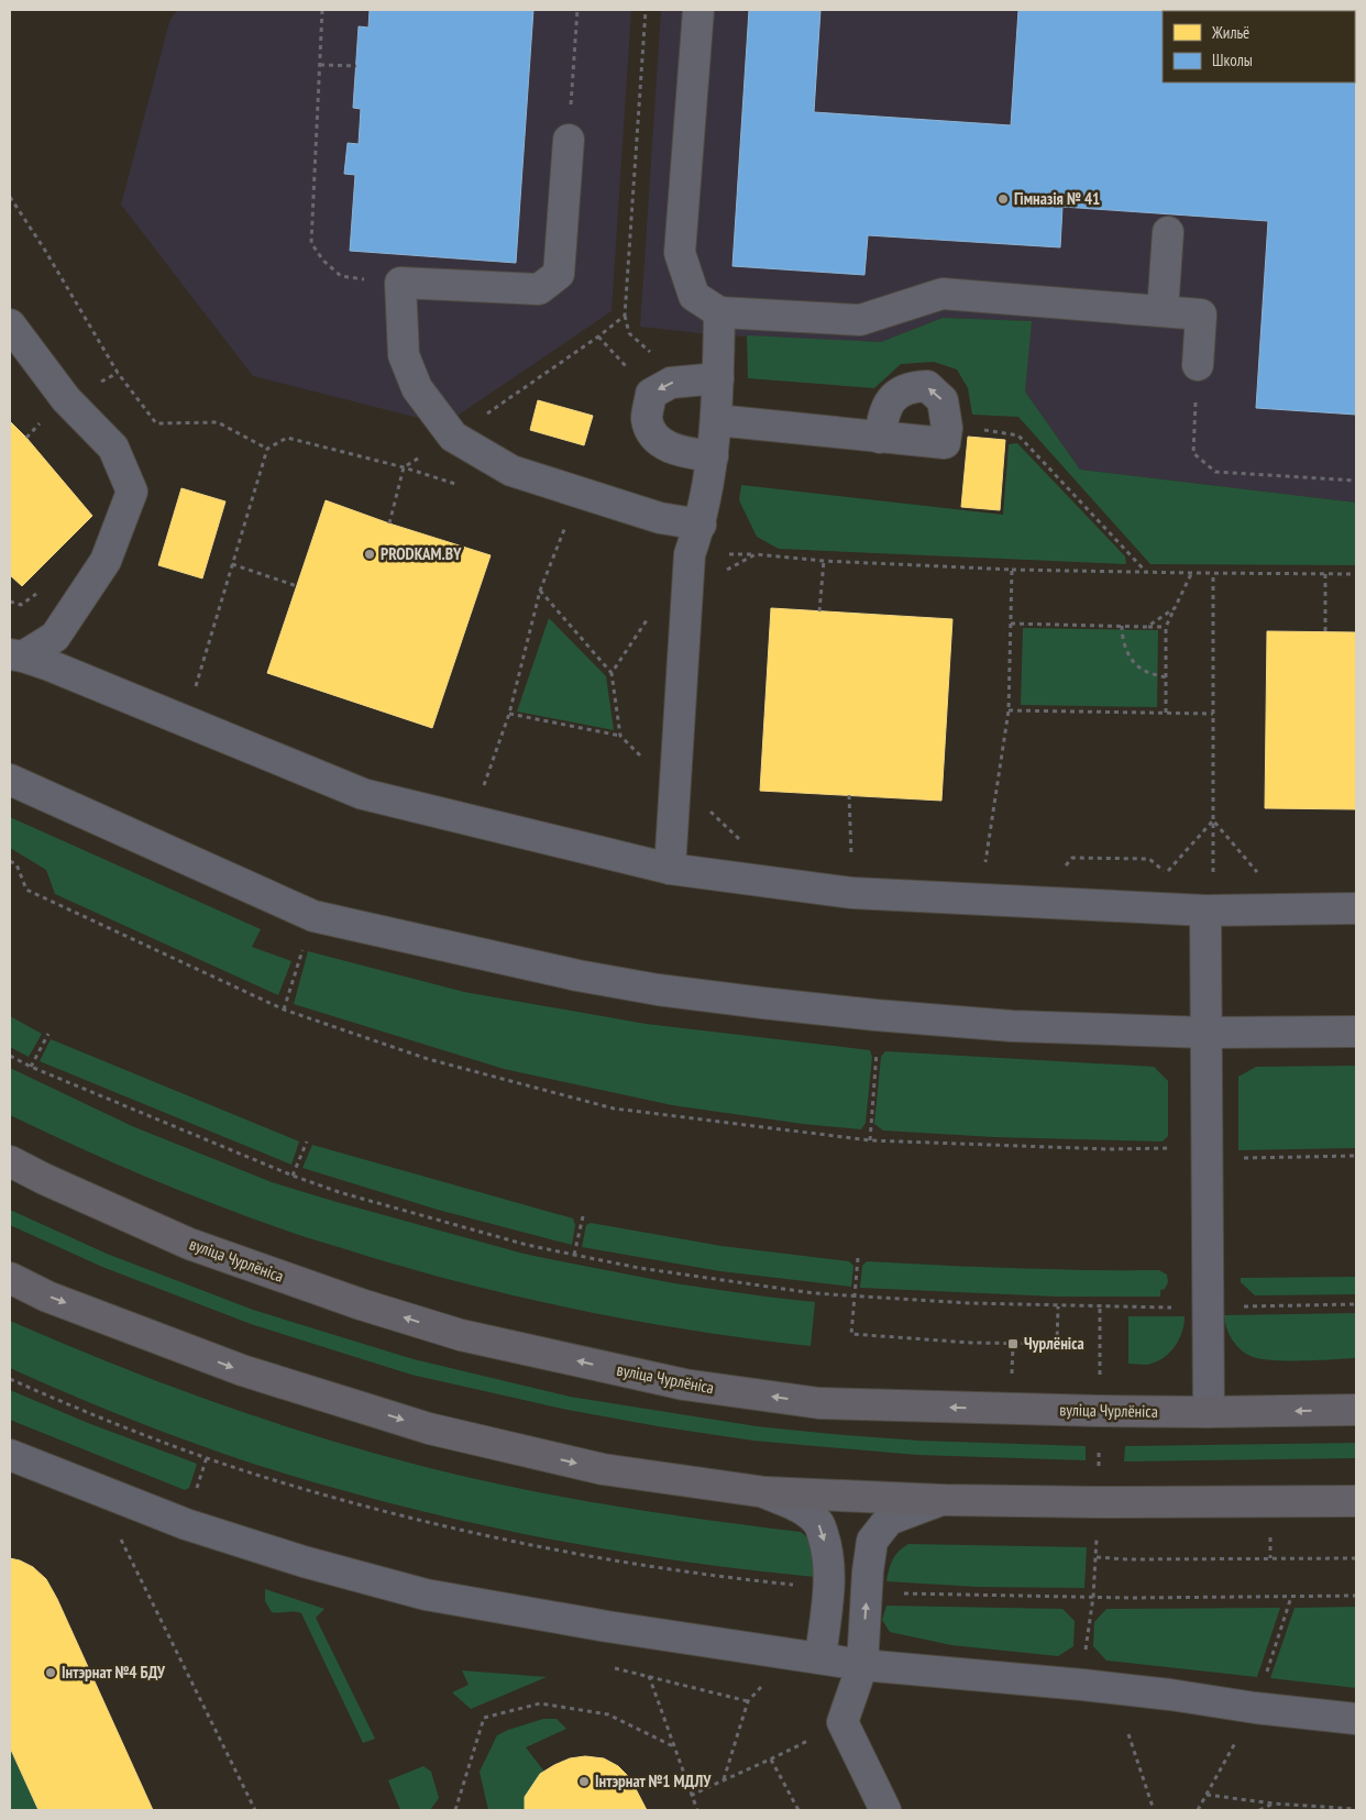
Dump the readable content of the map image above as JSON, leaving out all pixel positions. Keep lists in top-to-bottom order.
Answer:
{
  "streets": {
    "main road": ["вуліца Чурлёніса"]
  },
  "places": {
    "other": [
      "Гімназія № 41",
      "PRODKAM.BY",
      "Інтэрнат №4 БДУ",
      "Інтэрнат №1 МДЛУ"
    ],
    "transit": ["Чурлёніса"]
  },
  "legend": ["Жильё", "Школы"]
}
